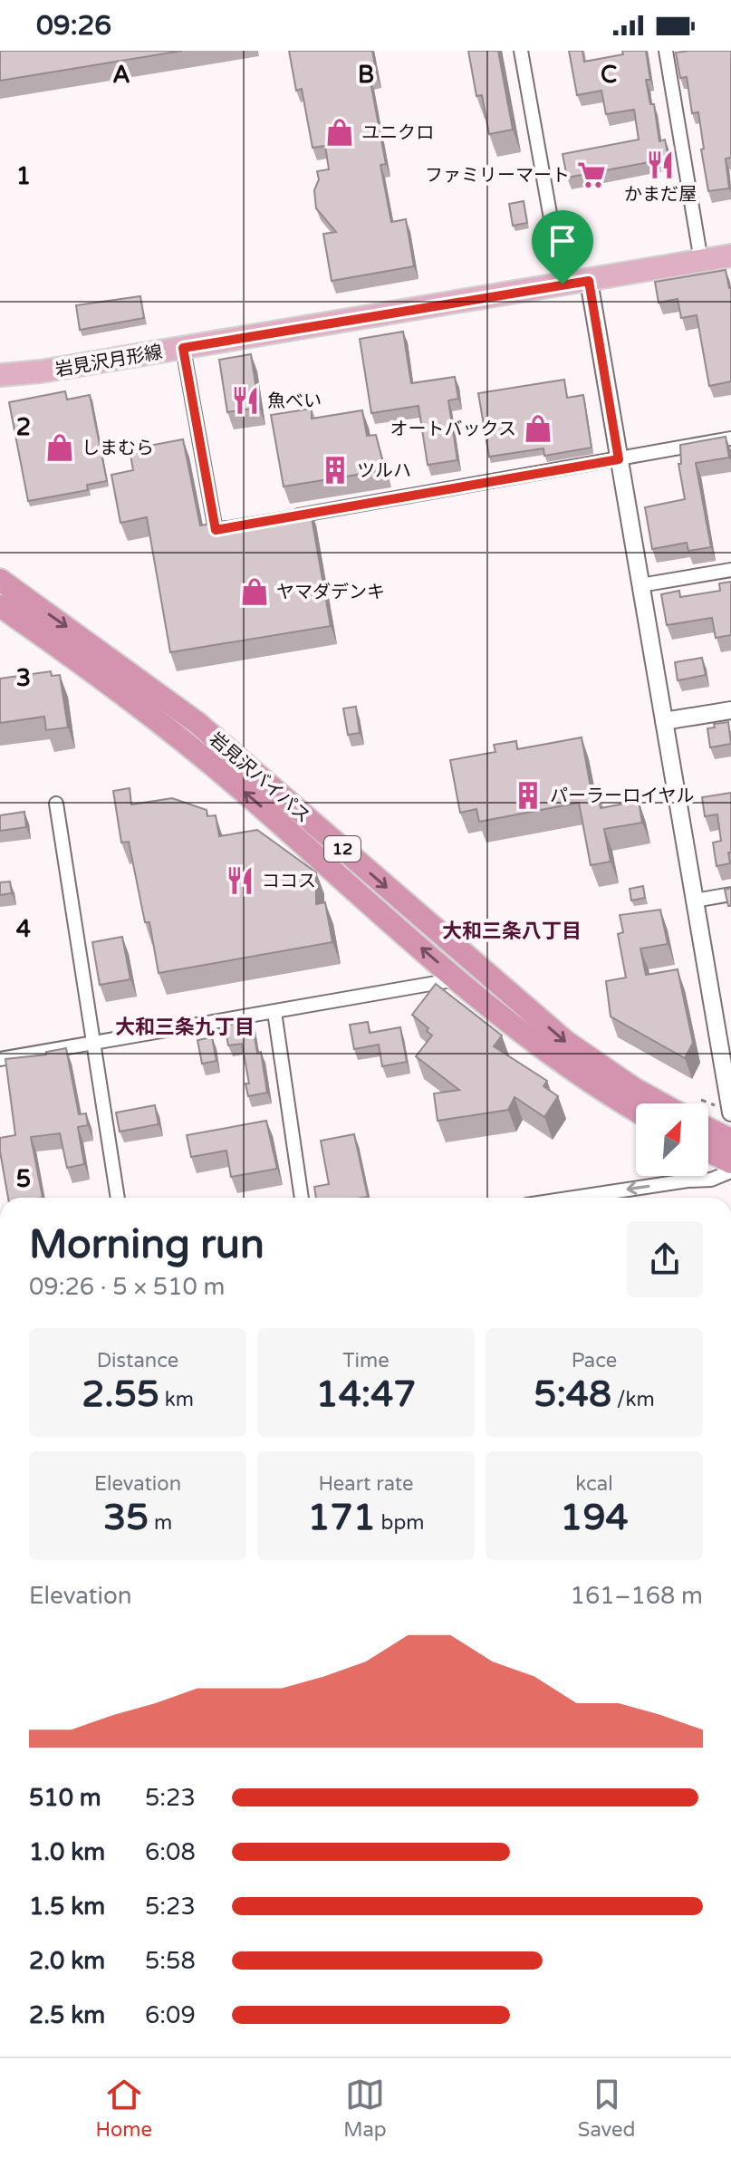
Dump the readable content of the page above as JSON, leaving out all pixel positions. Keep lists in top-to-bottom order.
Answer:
{
  "streets": {
    "highway": ["岩見沢バイパス", "12"],
    "main road": ["岩見沢月形線"]
  },
  "districts": ["大和三条八丁目", "大和三条九丁目"],
  "places": {
    "shop": [
      "ユニクロ",
      "オートバックス",
      "しまむら",
      "ヤマダデンキ"
    ],
    "restaurant": ["かまだ屋", "魚べい", "ココス"],
    "supermarket": ["ファミリーマート"],
    "building": ["ツルハ", "パーラーロイヤル"]
  },
  "north": "top right",
  "page": {
    "status": "09:26",
    "heading": ["Morning run", "09:26 · 5 × 510 m"],
    "stats": [
      ["Distance", "2.55 km"],
      ["Time", "14:47"],
      ["Pace", "5:48 /km"],
      ["Elevation", "35 m"],
      ["Heart rate", "171 bpm"],
      ["kcal", "194"]
    ],
    "chart": ["Elevation", "161–168 m"],
    "list": [
      {
        "name": "510 m",
        "note": "5:23"
      },
      {
        "name": "1.0 km",
        "note": "6:08"
      },
      {
        "name": "1.5 km",
        "note": "5:23"
      },
      {
        "name": "2.0 km",
        "note": "5:58"
      },
      {
        "name": "2.5 km",
        "note": "6:09"
      }
    ],
    "tabs": ["Home", "Map", "Saved"]
  },
  "grid": {
    "columns": ["A", "B", "C"],
    "rows": [
      "1",
      "2",
      "3",
      "4",
      "5"
    ]
  }
}
